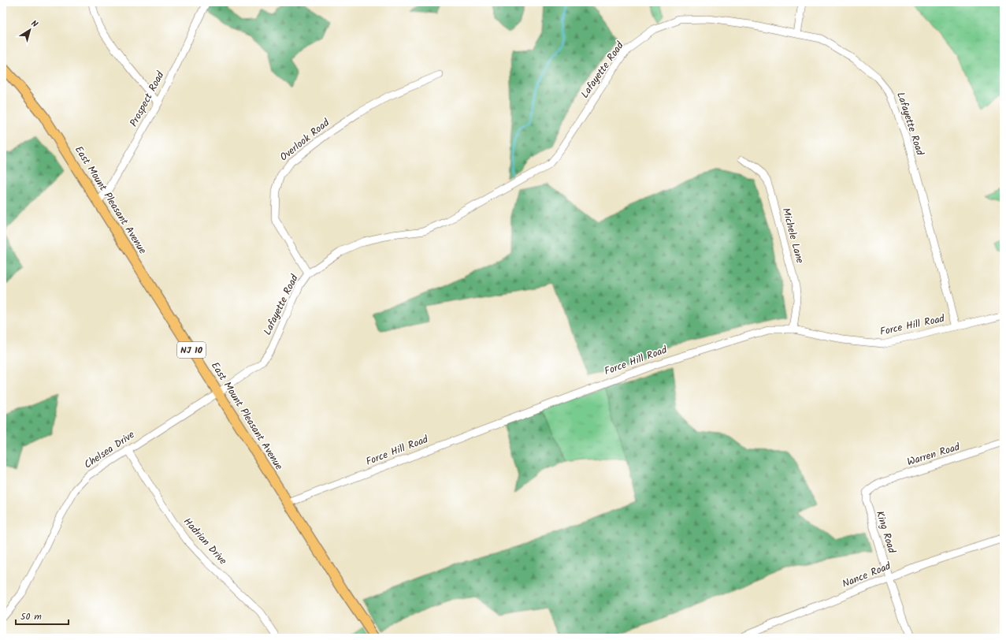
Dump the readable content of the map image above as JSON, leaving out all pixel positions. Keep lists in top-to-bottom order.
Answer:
{
  "streets": {
    "main road": ["East Mount Pleasant Avenue", "NJ 10"],
    "street": [
      "Lafayette Road",
      "Prospect Road",
      "Overlook Road",
      "Michele Lane",
      "Force Hill Road",
      "Chelsea Drive",
      "Warren Road",
      "King Road",
      "Hadrian Drive",
      "Nance Road"
    ]
  },
  "crossings": [
    ["Lafayette Road", "Overlook Road"],
    ["Lafayette Road", "East Mount Pleasant Avenue"],
    ["Lafayette Road", "Force Hill Road"],
    ["Lafayette Road", "Chelsea Drive"],
    ["Prospect Road", "East Mount Pleasant Avenue"],
    ["East Mount Pleasant Avenue", "Force Hill Road"],
    ["East Mount Pleasant Avenue", "Chelsea Drive"],
    ["Michele Lane", "Force Hill Road"],
    ["Chelsea Drive", "Hadrian Drive"],
    ["Warren Road", "King Road"],
    ["King Road", "Nance Road"]
  ],
  "scale_bar": "50 m",
  "north": "top right"
}
